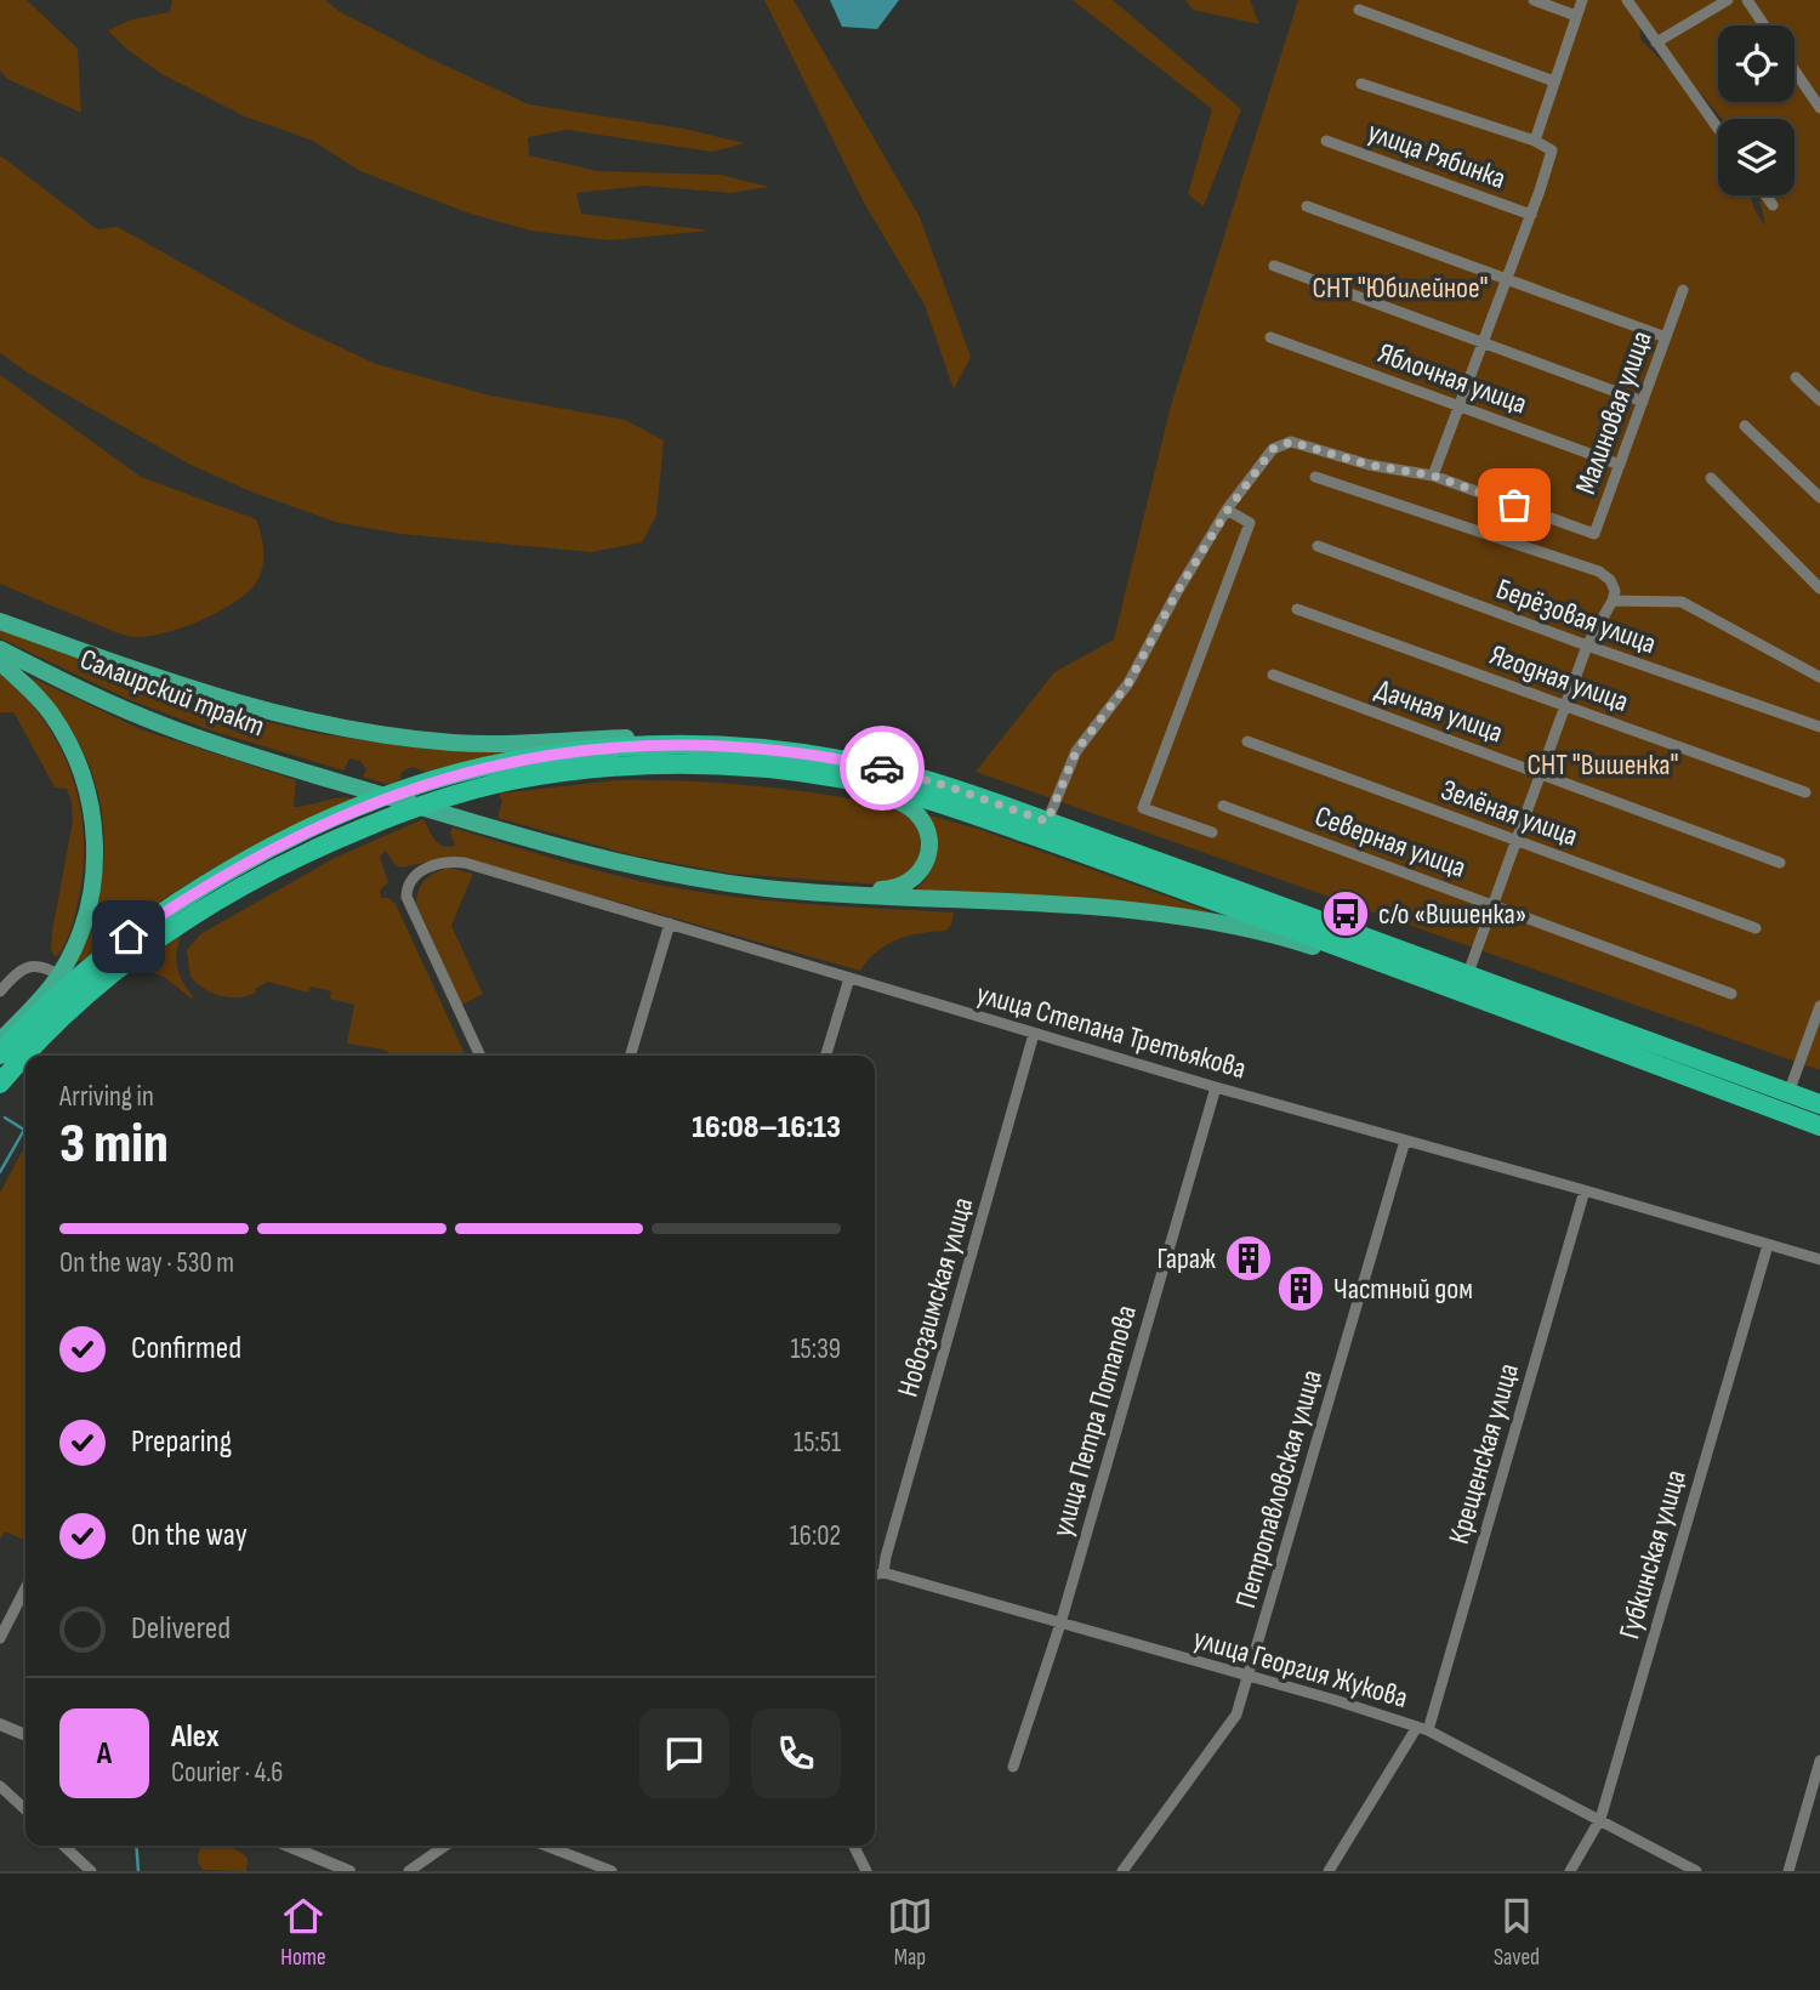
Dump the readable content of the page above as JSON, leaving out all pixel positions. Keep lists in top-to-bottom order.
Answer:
{
  "streets": {
    "main road": ["Салаирский тракт"],
    "street": [
      "улица Рябинка",
      "Яблочная улица",
      "Малиновая улица",
      "Берёзовая улица",
      "Ягодная улица",
      "Дачная улица",
      "Зелёная улица",
      "Северная улица",
      "улица Степана Третьякова",
      "Новозаимская улица",
      "улица Петра Потапова",
      "Крещенская улица",
      "Петропавловская улица",
      "Губкинская улица",
      "улица Георгия Жукова"
    ]
  },
  "crossings": [
    ["Яблочная улица", "Малиновая улица"],
    ["улица Степана Третьякова", "Новозаимская улица"],
    ["улица Степана Третьякова", "улица Петра Потапова"],
    ["улица Степана Третьякова", "Крещенская улица"],
    ["улица Степана Третьякова", "Петропавловская улица"],
    ["улица Степана Третьякова", "Губкинская улица"],
    ["Новозаимская улица", "улица Георгия Жукова"],
    ["улица Петра Потапова", "улица Георгия Жукова"],
    ["Крещенская улица", "улица Георгия Жукова"],
    ["Петропавловская улица", "улица Георгия Жукова"],
    ["Губкинская улица", "улица Георгия Жукова"]
  ],
  "parks": ["СНТ \"Юбилейное\"", "СНТ \"Вишенка\""],
  "places": {
    "bus stop": ["с/о «Вишенка»"],
    "building": ["Гараж", "Частный дом"]
  },
  "page": {
    "heading": ["3 min", "Arriving in", "16:08–16:13"],
    "panel": ["Alex", "Courier · 4.6"],
    "bar": "On the way · 530 m",
    "list": [
      ["Confirmed", "15:39"],
      ["Preparing", "15:51"],
      ["On the way", "16:02"],
      "Delivered"
    ],
    "round": "A",
    "tabs": ["Home", "Map", "Saved"]
  }
}
